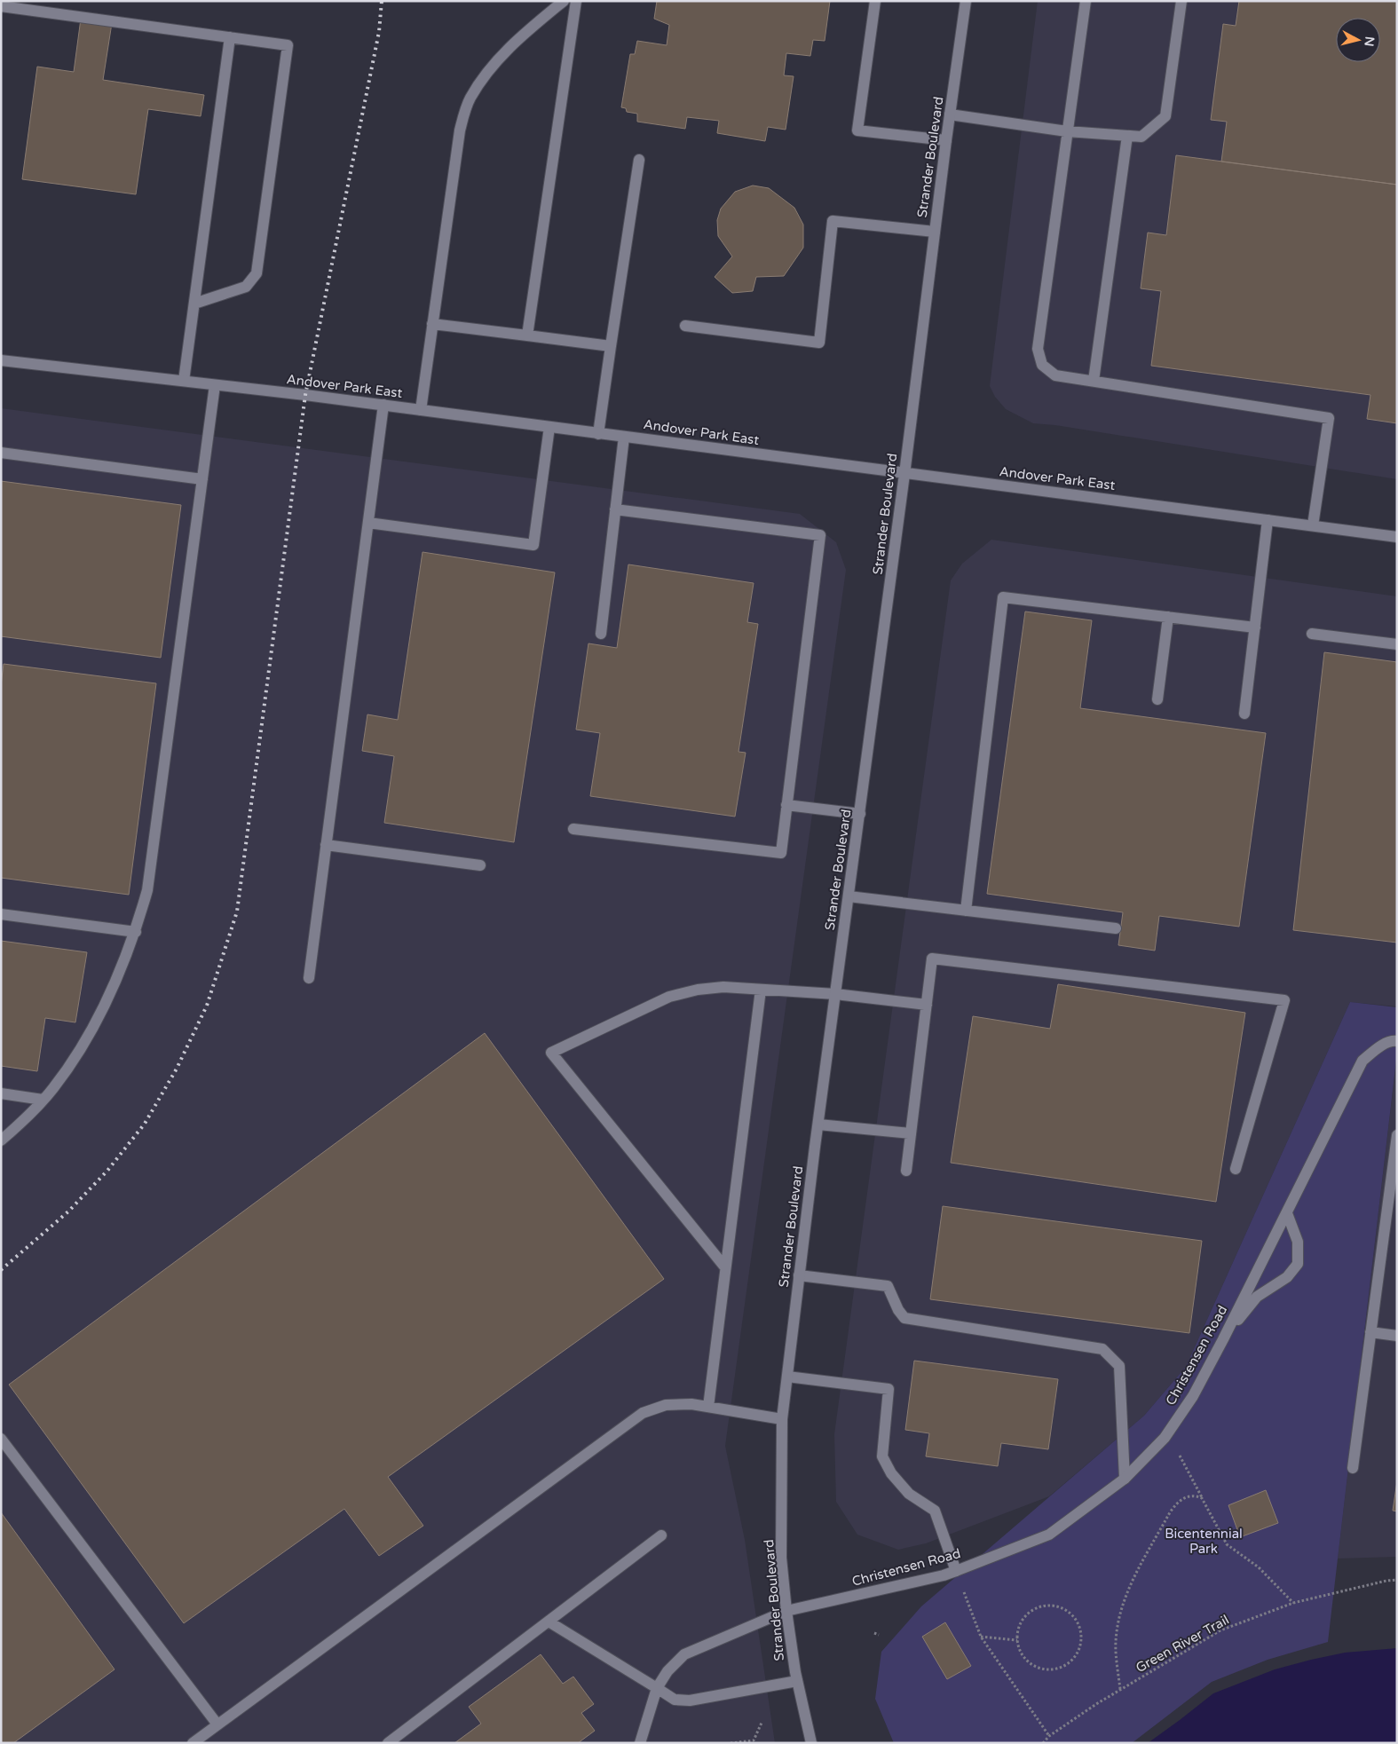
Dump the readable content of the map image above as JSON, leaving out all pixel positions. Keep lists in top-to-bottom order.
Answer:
{
  "streets": {
    "street": ["Strander Boulevard", "Andover Park East", "Christensen Road"],
    "path": ["Green River Trail"]
  },
  "crossings": [
    ["Strander Boulevard", "Andover Park East"],
    ["Strander Boulevard", "Christensen Road"]
  ],
  "parks": ["Bicentennial Park"],
  "north": "right"
}
